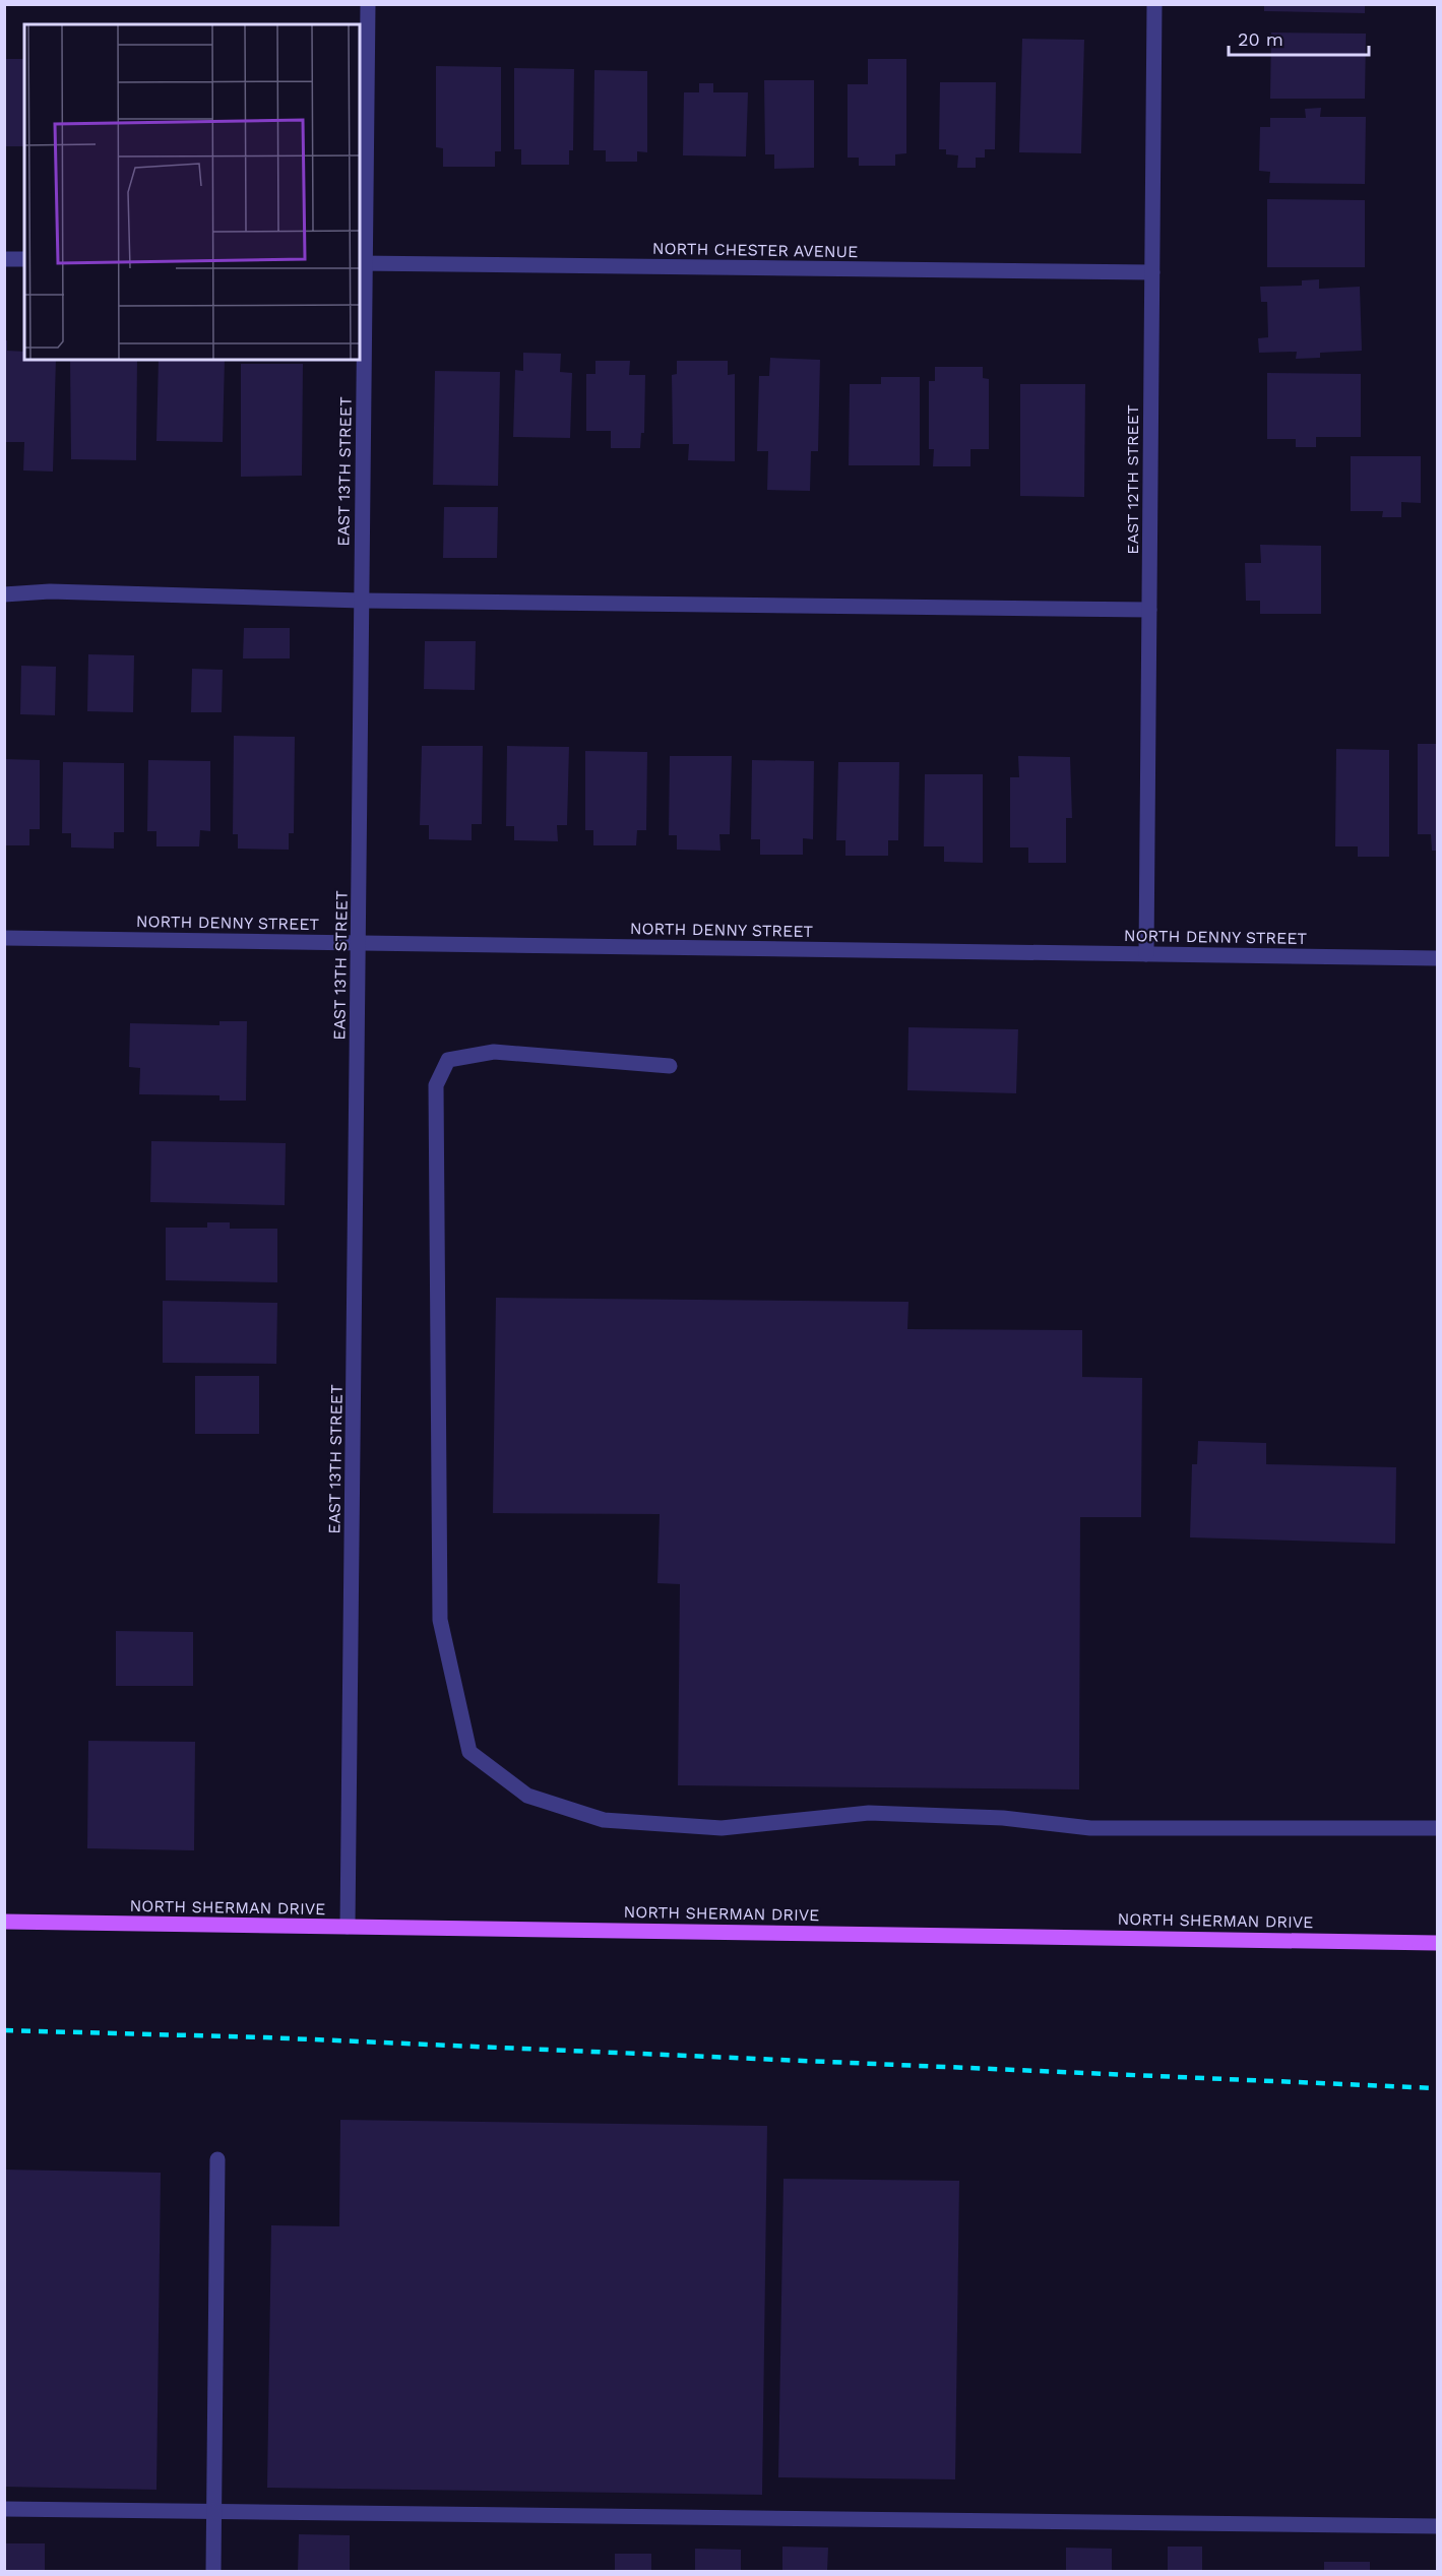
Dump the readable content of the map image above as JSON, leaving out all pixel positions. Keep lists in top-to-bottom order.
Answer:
{
  "streets": {
    "main road": ["NORTH SHERMAN DRIVE"],
    "street": [
      "NORTH CHESTER AVENUE",
      "EAST 13TH STREET",
      "EAST 12TH STREET",
      "NORTH DENNY STREET"
    ]
  },
  "crossings": [
    ["NORTH CHESTER AVENUE", "EAST 13TH STREET"],
    ["NORTH CHESTER AVENUE", "EAST 12TH STREET"],
    ["EAST 13TH STREET", "NORTH DENNY STREET"],
    ["EAST 13TH STREET", "NORTH SHERMAN DRIVE"],
    ["EAST 12TH STREET", "NORTH DENNY STREET"]
  ],
  "scale_bar": "20 m"
}
